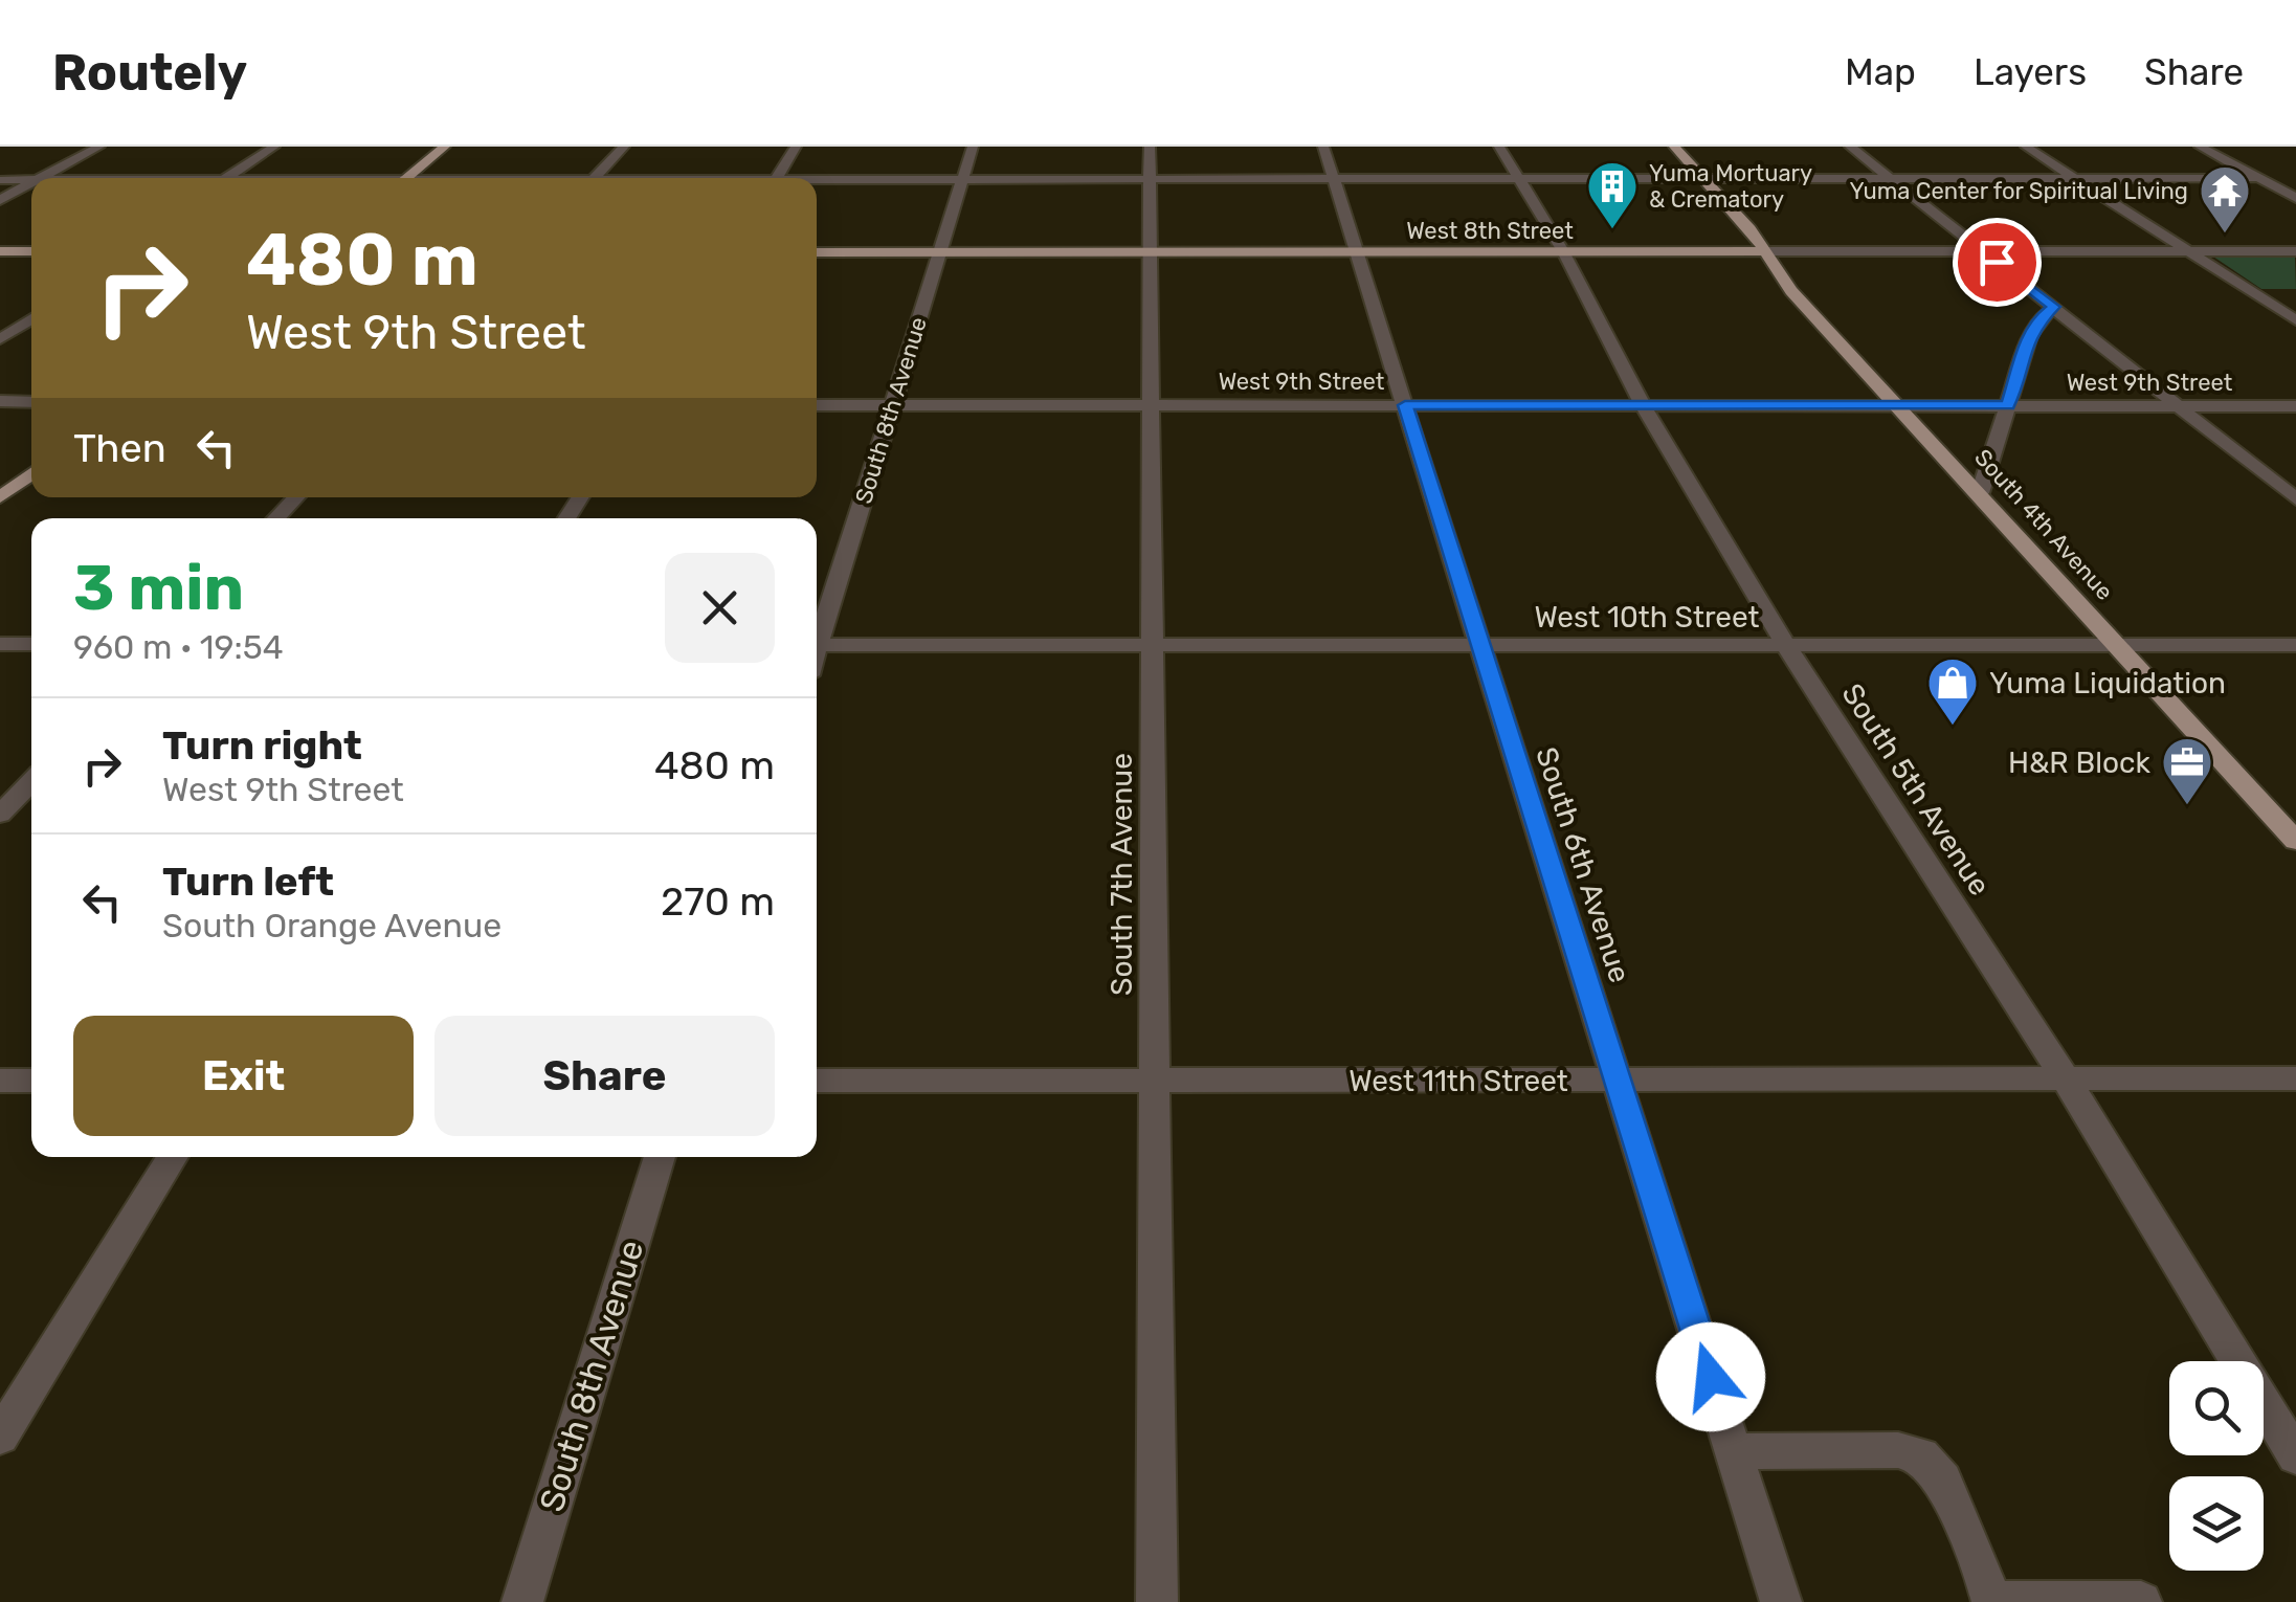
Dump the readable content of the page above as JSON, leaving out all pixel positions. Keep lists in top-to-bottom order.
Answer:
{
  "streets": {
    "main road": ["West 8th Street", "South 4th Avenue"],
    "street": [
      "West 9th Street",
      "South 8th Avenue",
      "West 10th Street",
      "South 5th Avenue",
      "South 6th Avenue",
      "South 7th Avenue",
      "West 11th Street"
    ]
  },
  "crossings": [
    ["West 8th Street", "South 8th Avenue"],
    ["West 8th Street", "South 4th Avenue"],
    ["West 8th Street", "South 5th Avenue"],
    ["West 8th Street", "South 6th Avenue"],
    ["West 8th Street", "South 7th Avenue"],
    ["West 9th Street", "South 8th Avenue"],
    ["West 9th Street", "South 4th Avenue"],
    ["West 9th Street", "South 5th Avenue"],
    ["West 9th Street", "South 6th Avenue"],
    ["West 9th Street", "South 7th Avenue"],
    ["South 4th Avenue", "West 10th Street"],
    ["West 10th Street", "South 5th Avenue"],
    ["West 10th Street", "South 6th Avenue"],
    ["West 10th Street", "South 7th Avenue"],
    ["South 5th Avenue", "West 11th Street"],
    ["South 6th Avenue", "West 11th Street"],
    ["South 7th Avenue", "West 11th Street"]
  ],
  "places": {
    "building": ["Yuma Mortuary & Crematory"],
    "temple": ["Yuma Center for Spiritual Living"],
    "shop": ["Yuma Liquidation"],
    "office": ["H&R Block"]
  },
  "page": {
    "header": "Routely",
    "nav": ["Map", "Layers", "Share"],
    "turn": ["480 m", "West 9th Street"],
    "then": "Then",
    "heading": ["3 min", "960 m · 19:54"],
    "list": [
      {
        "name": "Turn right",
        "note": "West 9th Street",
        "value": "480 m"
      },
      {
        "name": "Turn left",
        "note": "South Orange Avenue",
        "value": "270 m"
      }
    ],
    "buttons": ["Exit", "Share"]
  }
}
